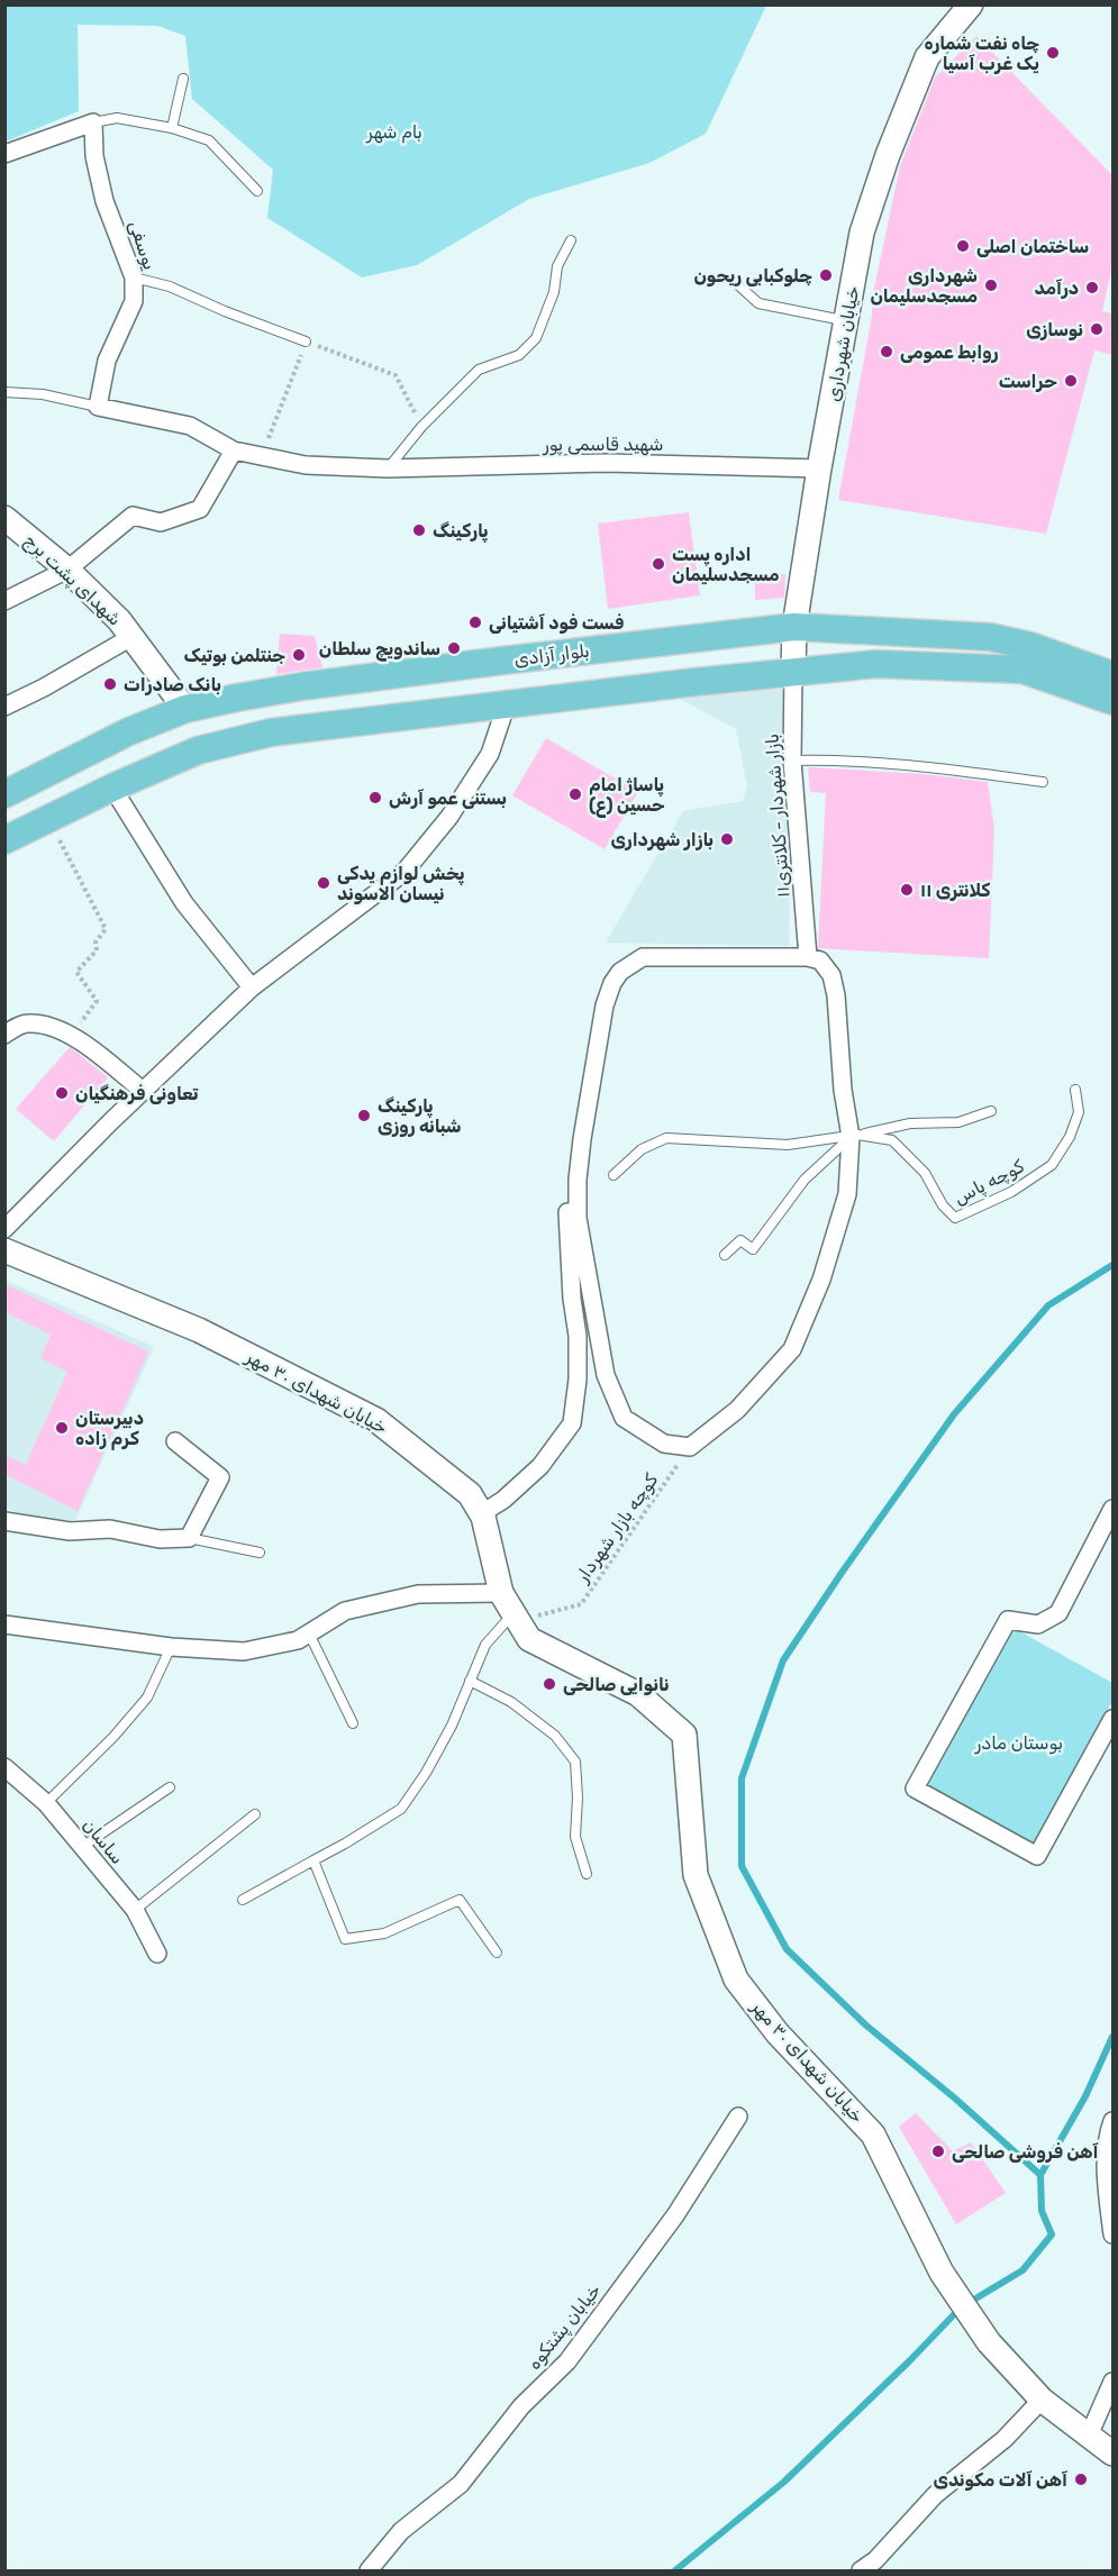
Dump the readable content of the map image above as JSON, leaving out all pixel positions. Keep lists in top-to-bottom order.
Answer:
{
  "streets": {
    "main road": [
      "خیابان شهرداری",
      "شهدای پشت برج",
      "بلوار آزادی",
      "خیابان شهدای ۳۰ مهر"
    ],
    "street": [
      "یوسفی",
      "شهید قاسمی پور",
      "بازار شهردار - کلانتری۱۱",
      "ساسان",
      "خیابان پشتکوه"
    ],
    "lane": ["کوچه پاس"],
    "path": ["کوچه بازار شهردار"]
  },
  "crossings": [
    ["خیابان شهرداری", "شهید قاسمی پور"],
    ["خیابان شهرداری", "بلوار آزادی"],
    ["خیابان شهرداری", "بازار شهردار - کلانتری۱۱"],
    ["شهدای پشت برج", "بلوار آزادی"],
    ["بلوار آزادی", "بازار شهردار - کلانتری۱۱"],
    ["خیابان شهدای ۳۰ مهر", "کوچه بازار شهردار"]
  ],
  "parks": ["بام شهر", "بوستان مادر"],
  "places": [
    "چاه نفت شماره یک غرب آسیا",
    "ساختمان اصلی",
    "چلوکبابی ریحون",
    "شهرداری مسجدسلیمان",
    "درآمد",
    "نوسازی",
    "روابط عمومی",
    "حراست",
    "پارکینگ",
    "اداره پست مسجدسلیمان",
    "فست فود آشتیانی",
    "ساندویچ سلطان",
    "جنتلمن بوتیک",
    "بانک صادرات",
    "پاساژ امام حسین (ع)",
    "بستنی عمو آرش",
    "بازار شهرداری",
    "پخش لوازم یدکی نیسان الاسوند",
    "کلانتری ۱۱",
    "تعاونی فرهنگیان",
    "پارکینگ شبانه روزی",
    "دبیرستان کرم زاده",
    "نانوایی صالحی",
    "آهن فروشی صالحی",
    "آهن آلات مکوندی"
  ]
}
